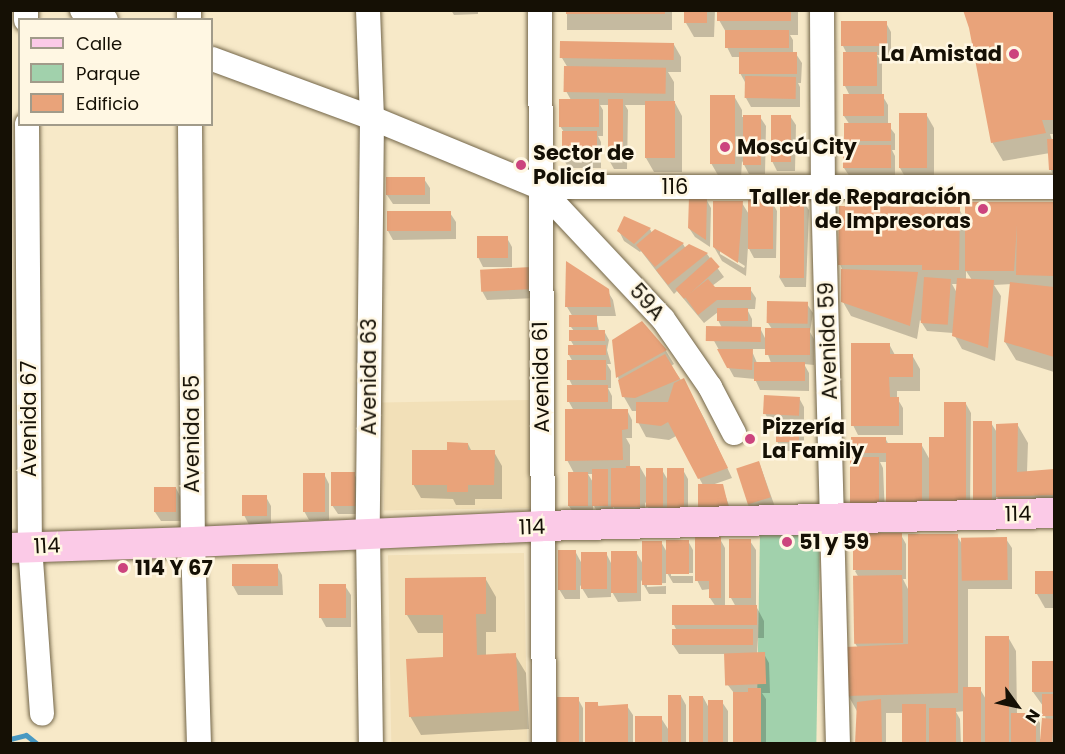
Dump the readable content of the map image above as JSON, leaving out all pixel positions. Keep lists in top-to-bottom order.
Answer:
{
  "streets": {
    "main road": ["114"],
    "street": [
      "116",
      "59A",
      "Avenida 59",
      "Avenida 63",
      "Avenida 61",
      "Avenida 67",
      "Avenida 65"
    ]
  },
  "crossings": [
    ["116", "59A"],
    ["116", "Avenida 59"],
    ["116", "Avenida 63"],
    ["116", "Avenida 61"],
    ["59A", "Avenida 61"],
    ["Avenida 59", "114"],
    ["Avenida 63", "114"],
    ["Avenida 61", "114"],
    ["Avenida 67", "114"],
    ["Avenida 65", "114"]
  ],
  "places": [
    "La Amistad",
    "Moscú City",
    "Sector de Policía",
    "Taller de Reparación de Impresoras",
    "Pizzería La Family",
    "51 y 59",
    "114 Y 67"
  ],
  "legend": ["Calle", "Parque", "Edificio"],
  "north": "bottom right"
}
